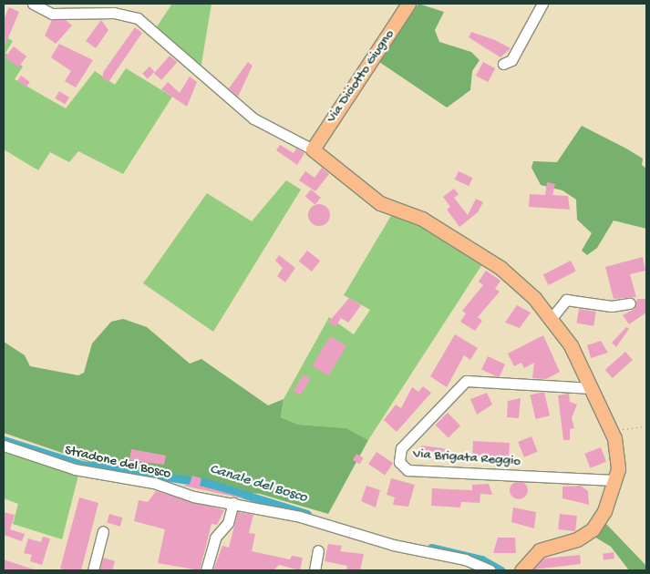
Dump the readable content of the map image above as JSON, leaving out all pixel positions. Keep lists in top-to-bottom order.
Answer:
{
  "streets": {
    "main road": ["Via Diciotto Giugno"],
    "street": ["Via Brigata Reggio", "Stradone del Bosco"]
  },
  "water": ["Canale del Bosco"]
}
